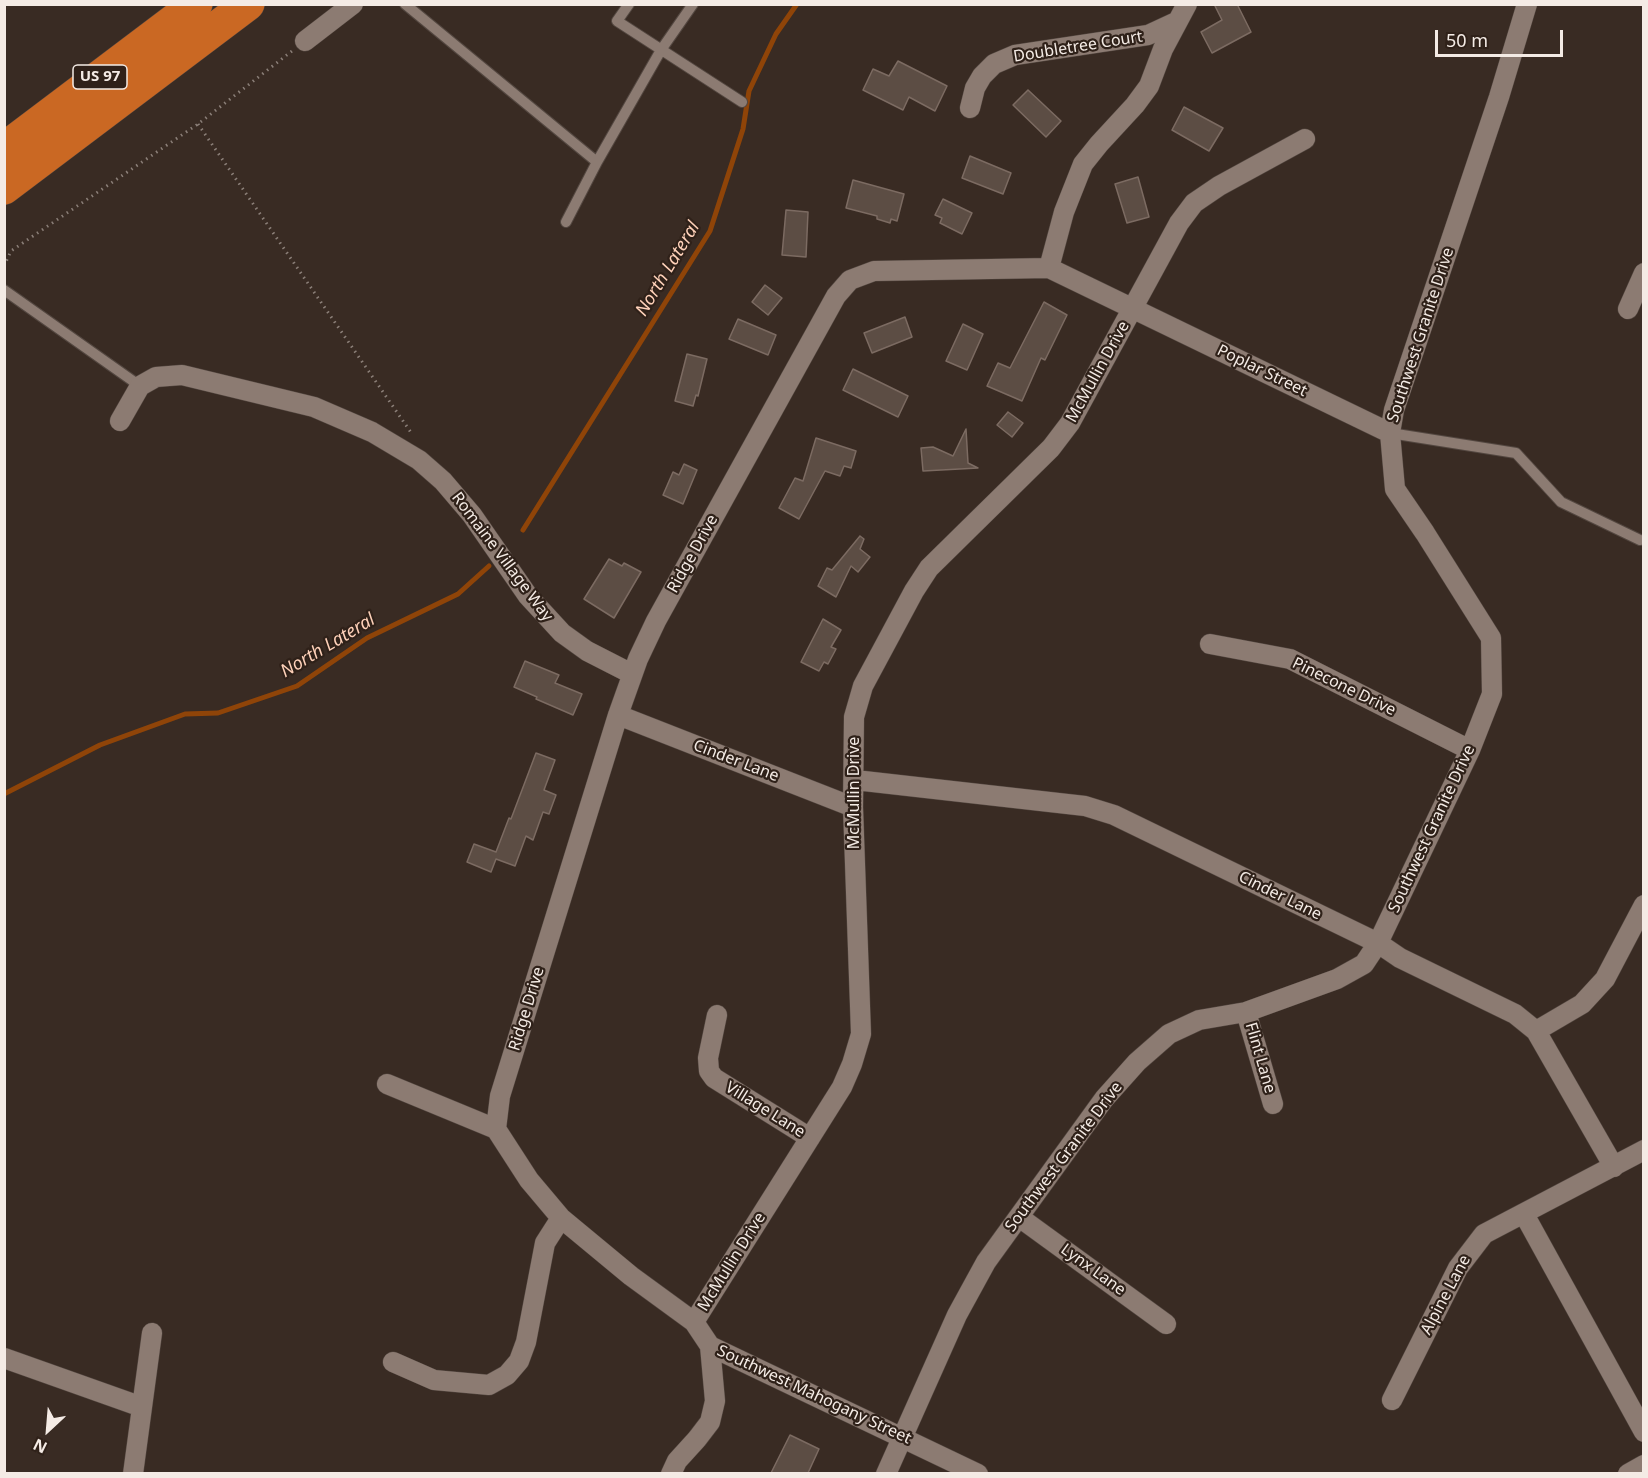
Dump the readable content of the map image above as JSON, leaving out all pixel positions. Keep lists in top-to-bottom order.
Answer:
{
  "streets": {
    "highway": ["US 97"],
    "street": [
      "Doubletree Court",
      "Southwest Granite Drive",
      "Poplar Street",
      "McMullin Drive",
      "Ridge Drive",
      "Romaine Village Way",
      "Pinecone Drive",
      "Cinder Lane",
      "Flint Lane",
      "Village Lane",
      "Lynx Lane",
      "Alpine Lane",
      "Southwest Mahogany Street"
    ]
  },
  "crossings": [
    ["Southwest Granite Drive", "Poplar Street"],
    ["Southwest Granite Drive", "Pinecone Drive"],
    ["Southwest Granite Drive", "Cinder Lane"],
    ["Southwest Granite Drive", "Flint Lane"],
    ["Southwest Granite Drive", "Lynx Lane"],
    ["Southwest Granite Drive", "Southwest Mahogany Street"],
    ["Poplar Street", "McMullin Drive"],
    ["Poplar Street", "Ridge Drive"],
    ["McMullin Drive", "Ridge Drive"],
    ["McMullin Drive", "Cinder Lane"],
    ["McMullin Drive", "Village Lane"],
    ["McMullin Drive", "Southwest Mahogany Street"],
    ["Ridge Drive", "Romaine Village Way"],
    ["Ridge Drive", "Cinder Lane"],
    ["Ridge Drive", "Southwest Mahogany Street"],
    ["Cinder Lane", "Alpine Lane"]
  ],
  "water": ["North Lateral"],
  "scale_bar": "50 m",
  "north": "bottom left"
}
